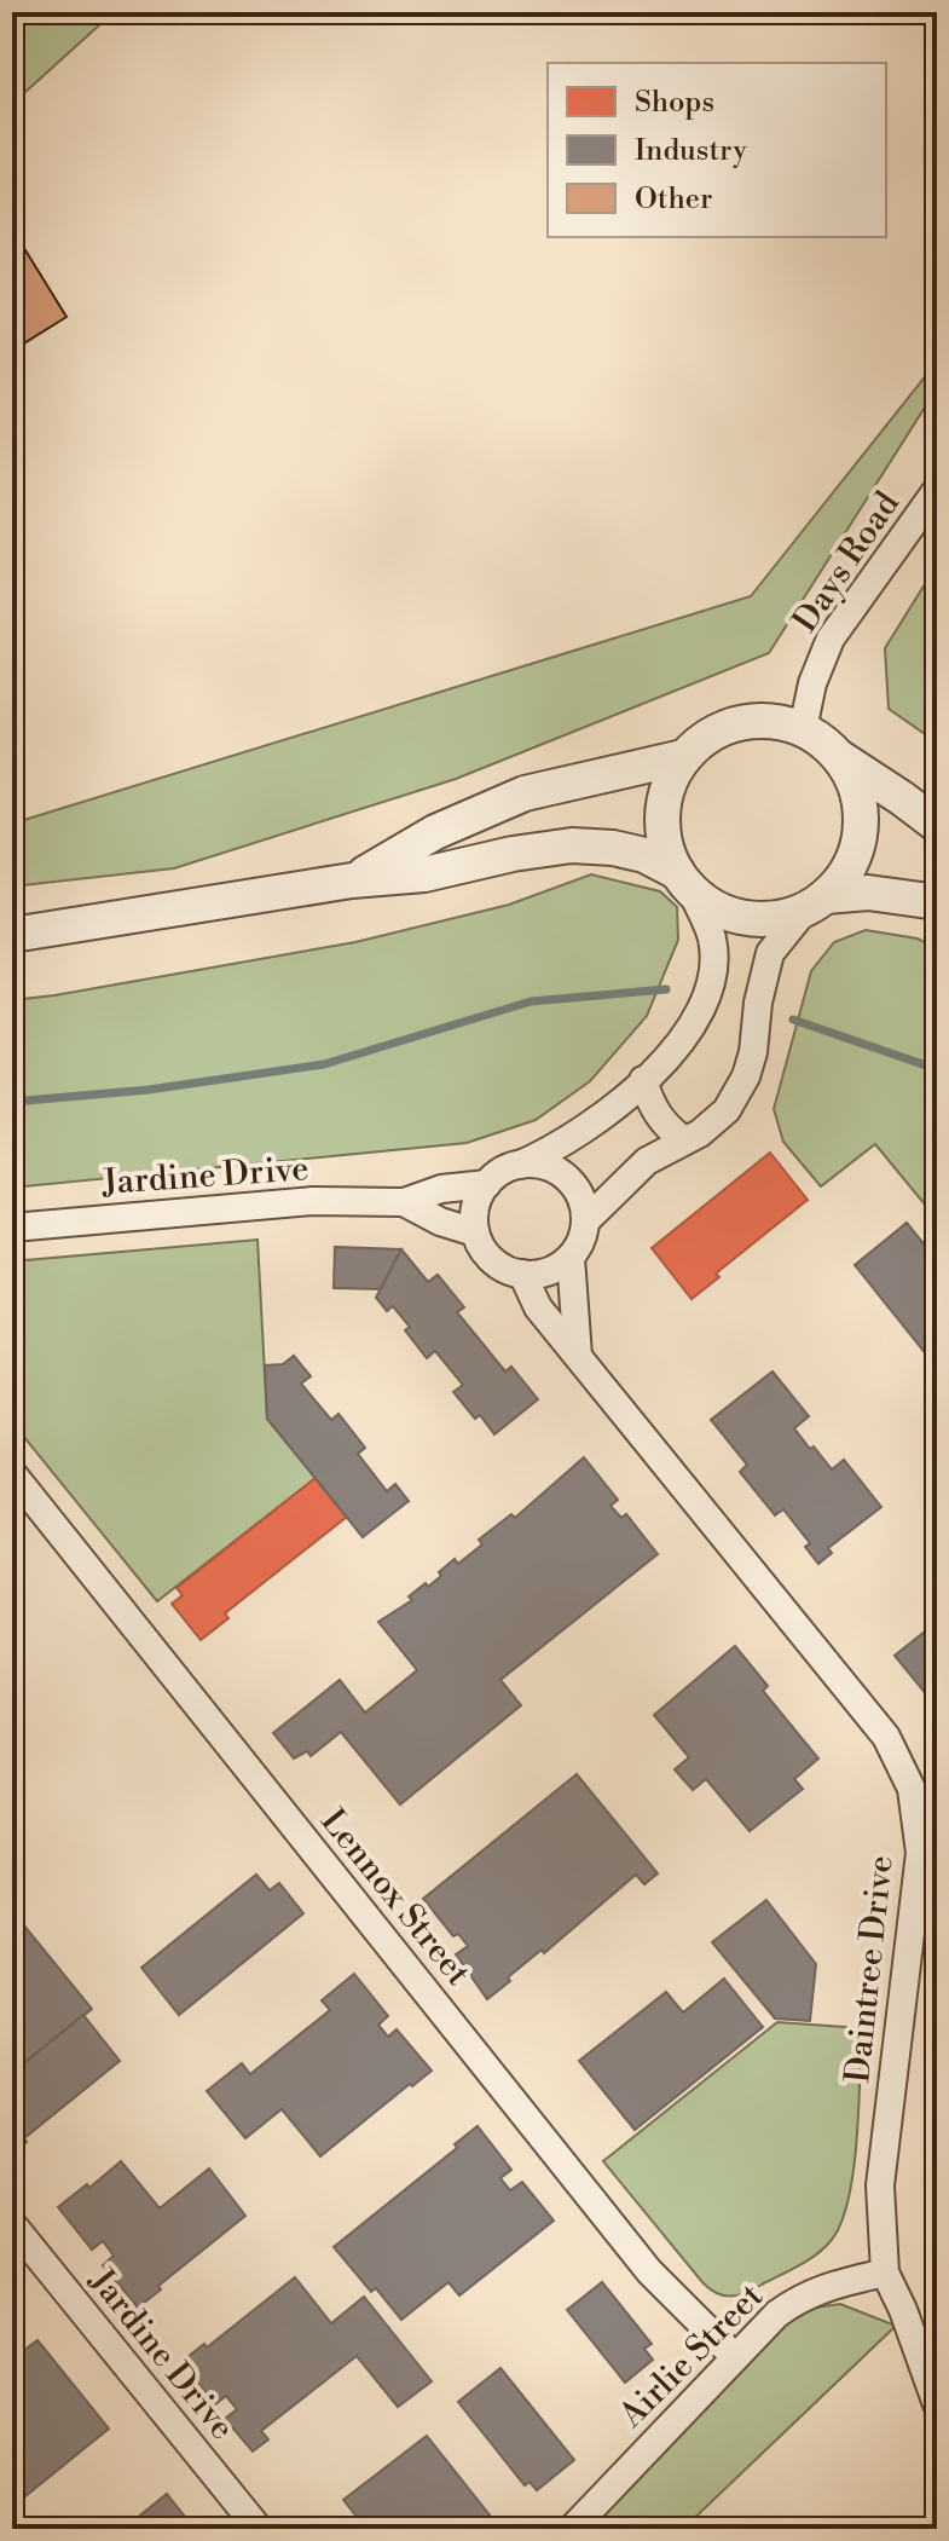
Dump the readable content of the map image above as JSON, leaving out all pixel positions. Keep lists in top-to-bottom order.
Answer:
{
  "streets": {
    "street": [
      "Days Road",
      "Jardine Drive",
      "Lennox Street",
      "Daintree Drive",
      "Airlie Street"
    ]
  },
  "crossings": [
    ["Lennox Street", "Airlie Street"],
    ["Daintree Drive", "Airlie Street"]
  ],
  "legend": ["Shops", "Industry", "Other"]
}
